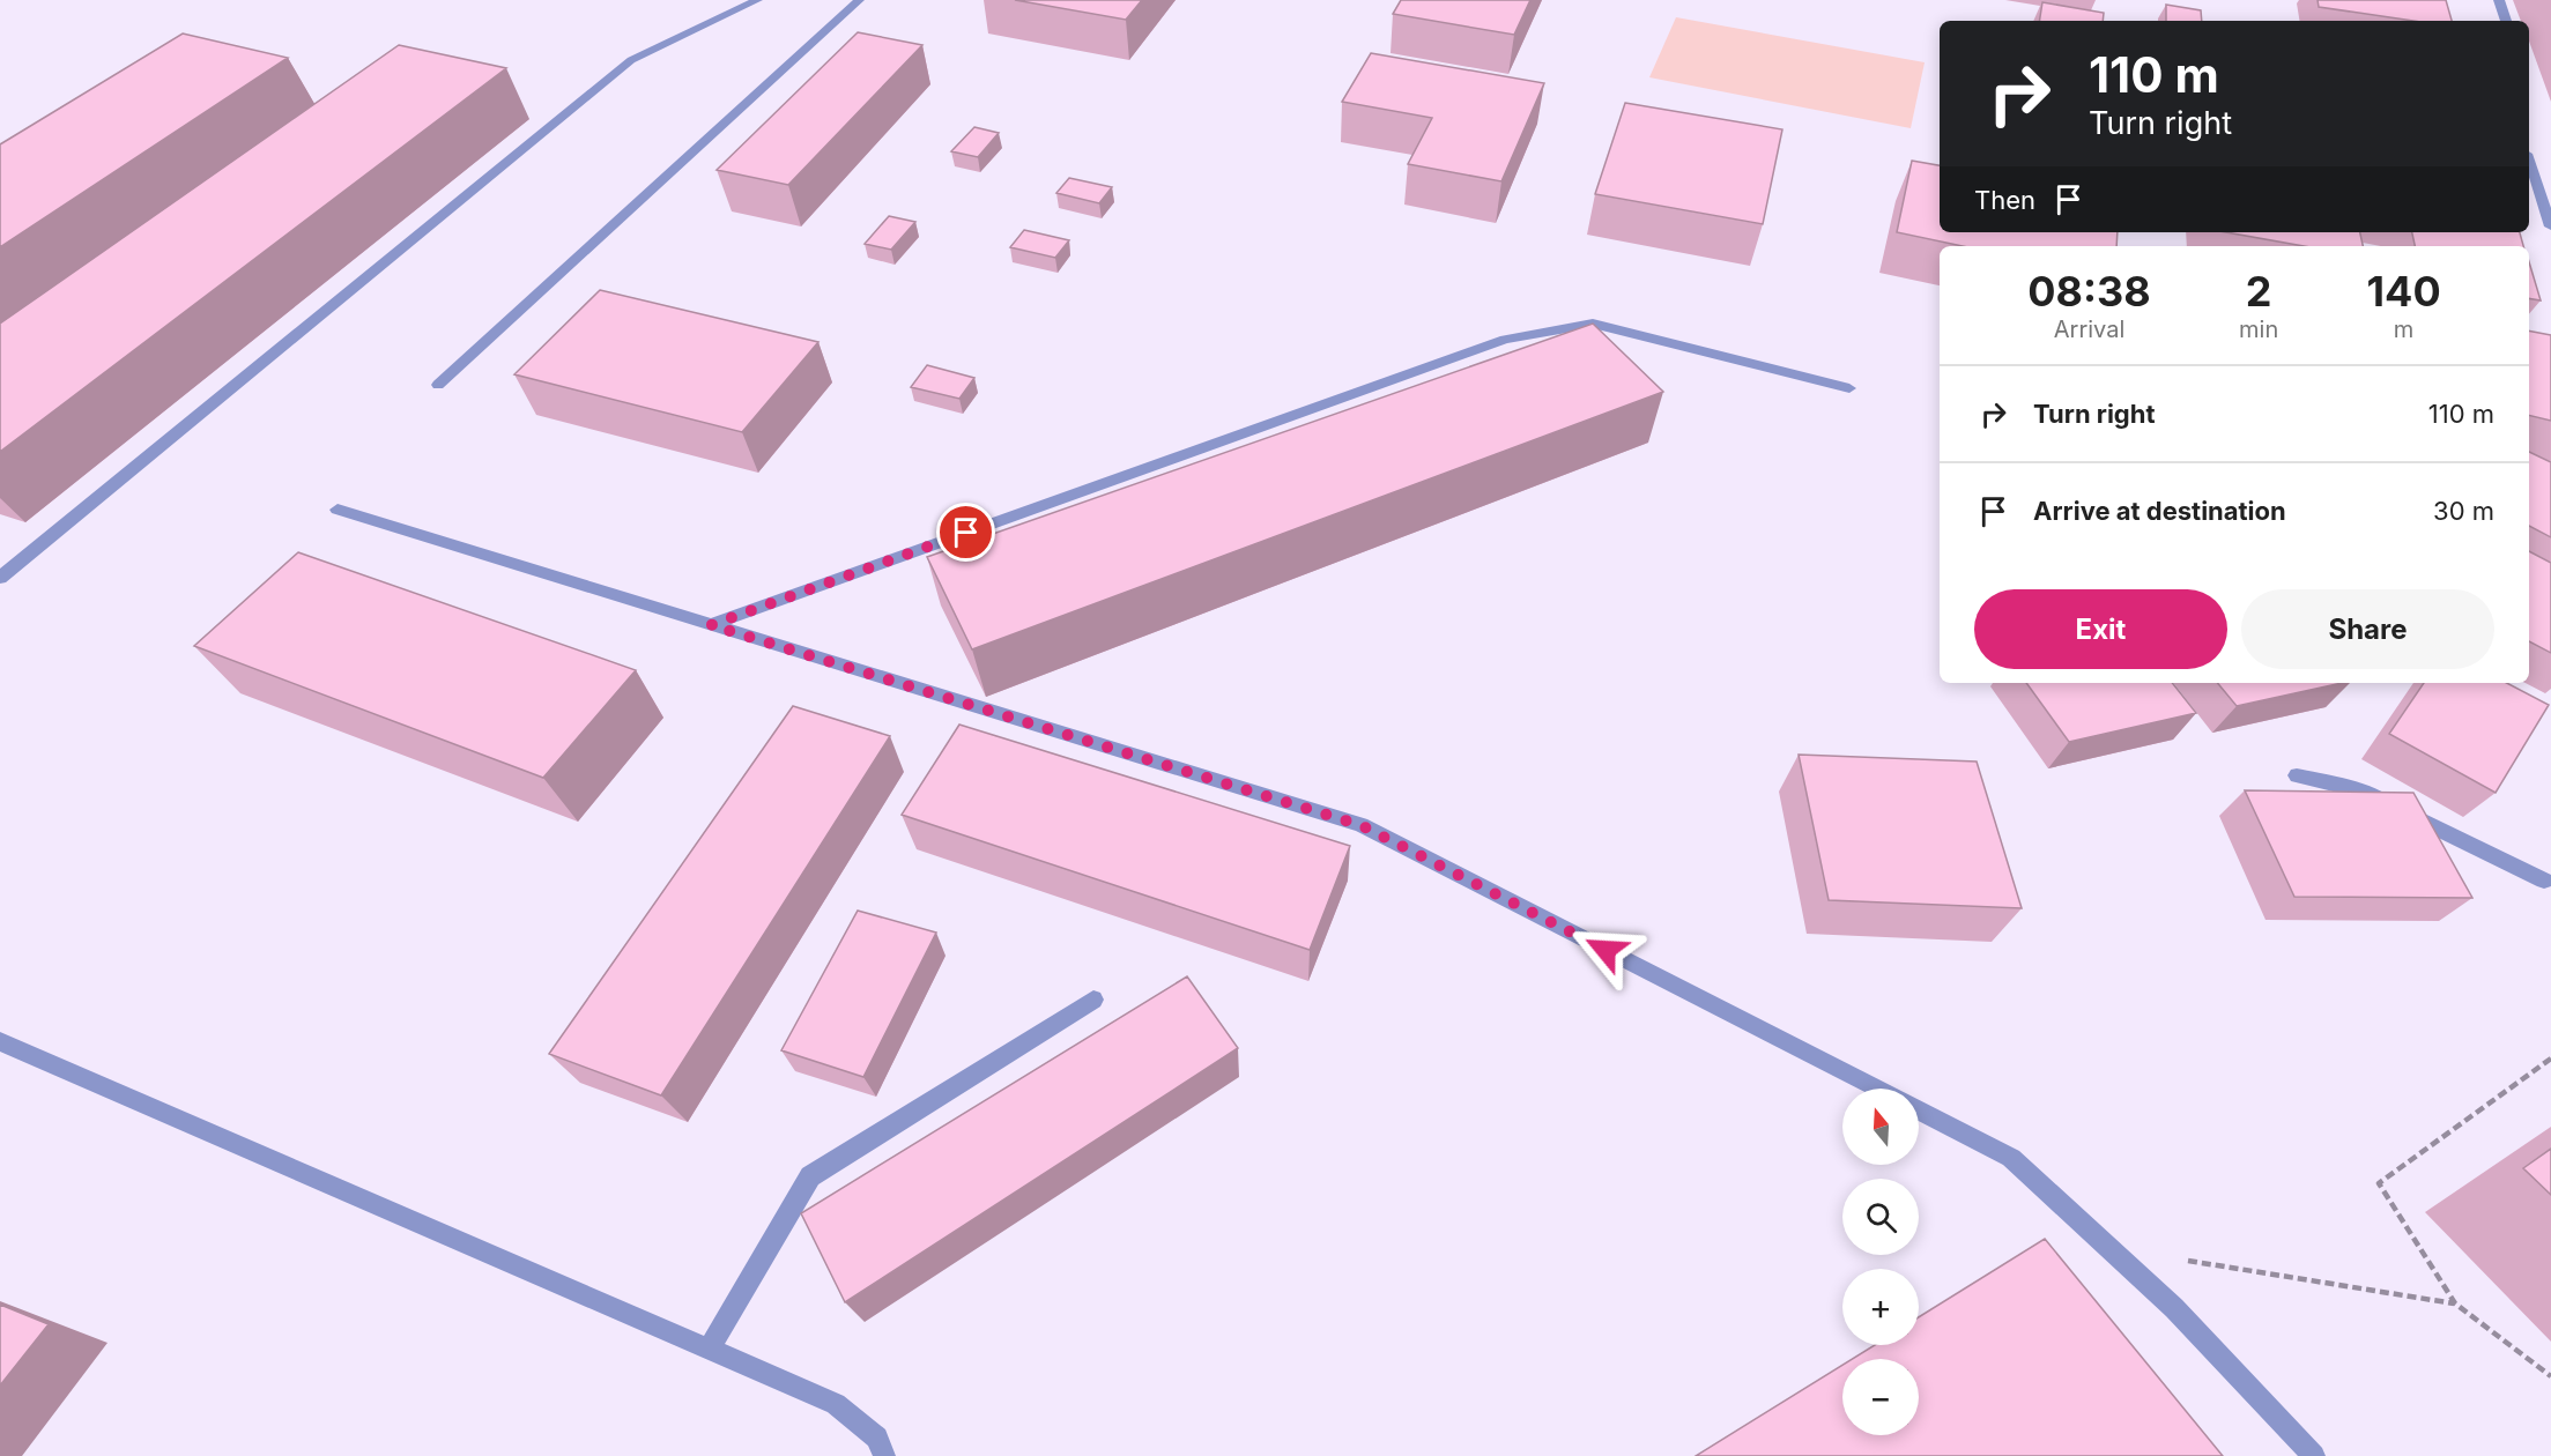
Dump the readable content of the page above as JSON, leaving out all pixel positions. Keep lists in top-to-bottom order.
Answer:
{
  "north": "top",
  "page": {
    "turn": ["110 m", "Turn right"],
    "then": "Then",
    "eta": [
      "08:38",
      "Arrival",
      "2",
      "min",
      "140",
      "m"
    ],
    "list": [
      {
        "name": "Turn right",
        "value": "110 m"
      },
      {
        "name": "Arrive at destination",
        "value": "30 m"
      }
    ],
    "buttons": ["Exit", "Share"],
    "map_buttons": ["+", "−"]
  }
}
